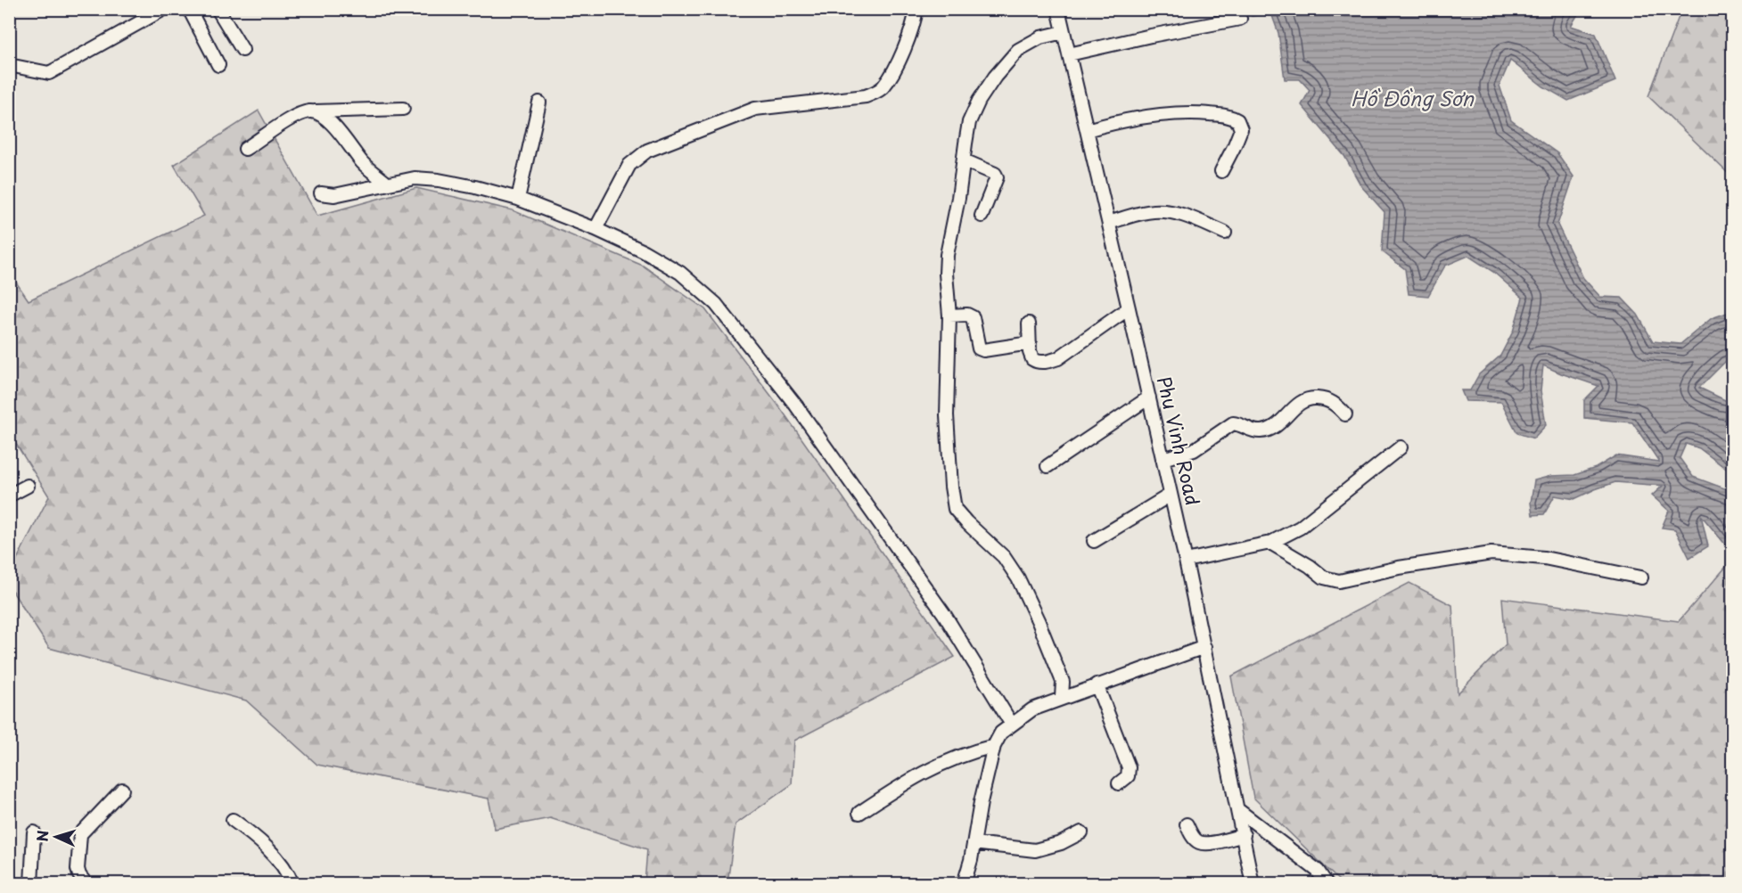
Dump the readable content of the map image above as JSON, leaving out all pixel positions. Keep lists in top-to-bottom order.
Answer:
{
  "streets": {
    "street": ["Phu Vinh Road"]
  },
  "water": ["Hồ Đồng Sơn"],
  "north": "left"
}
